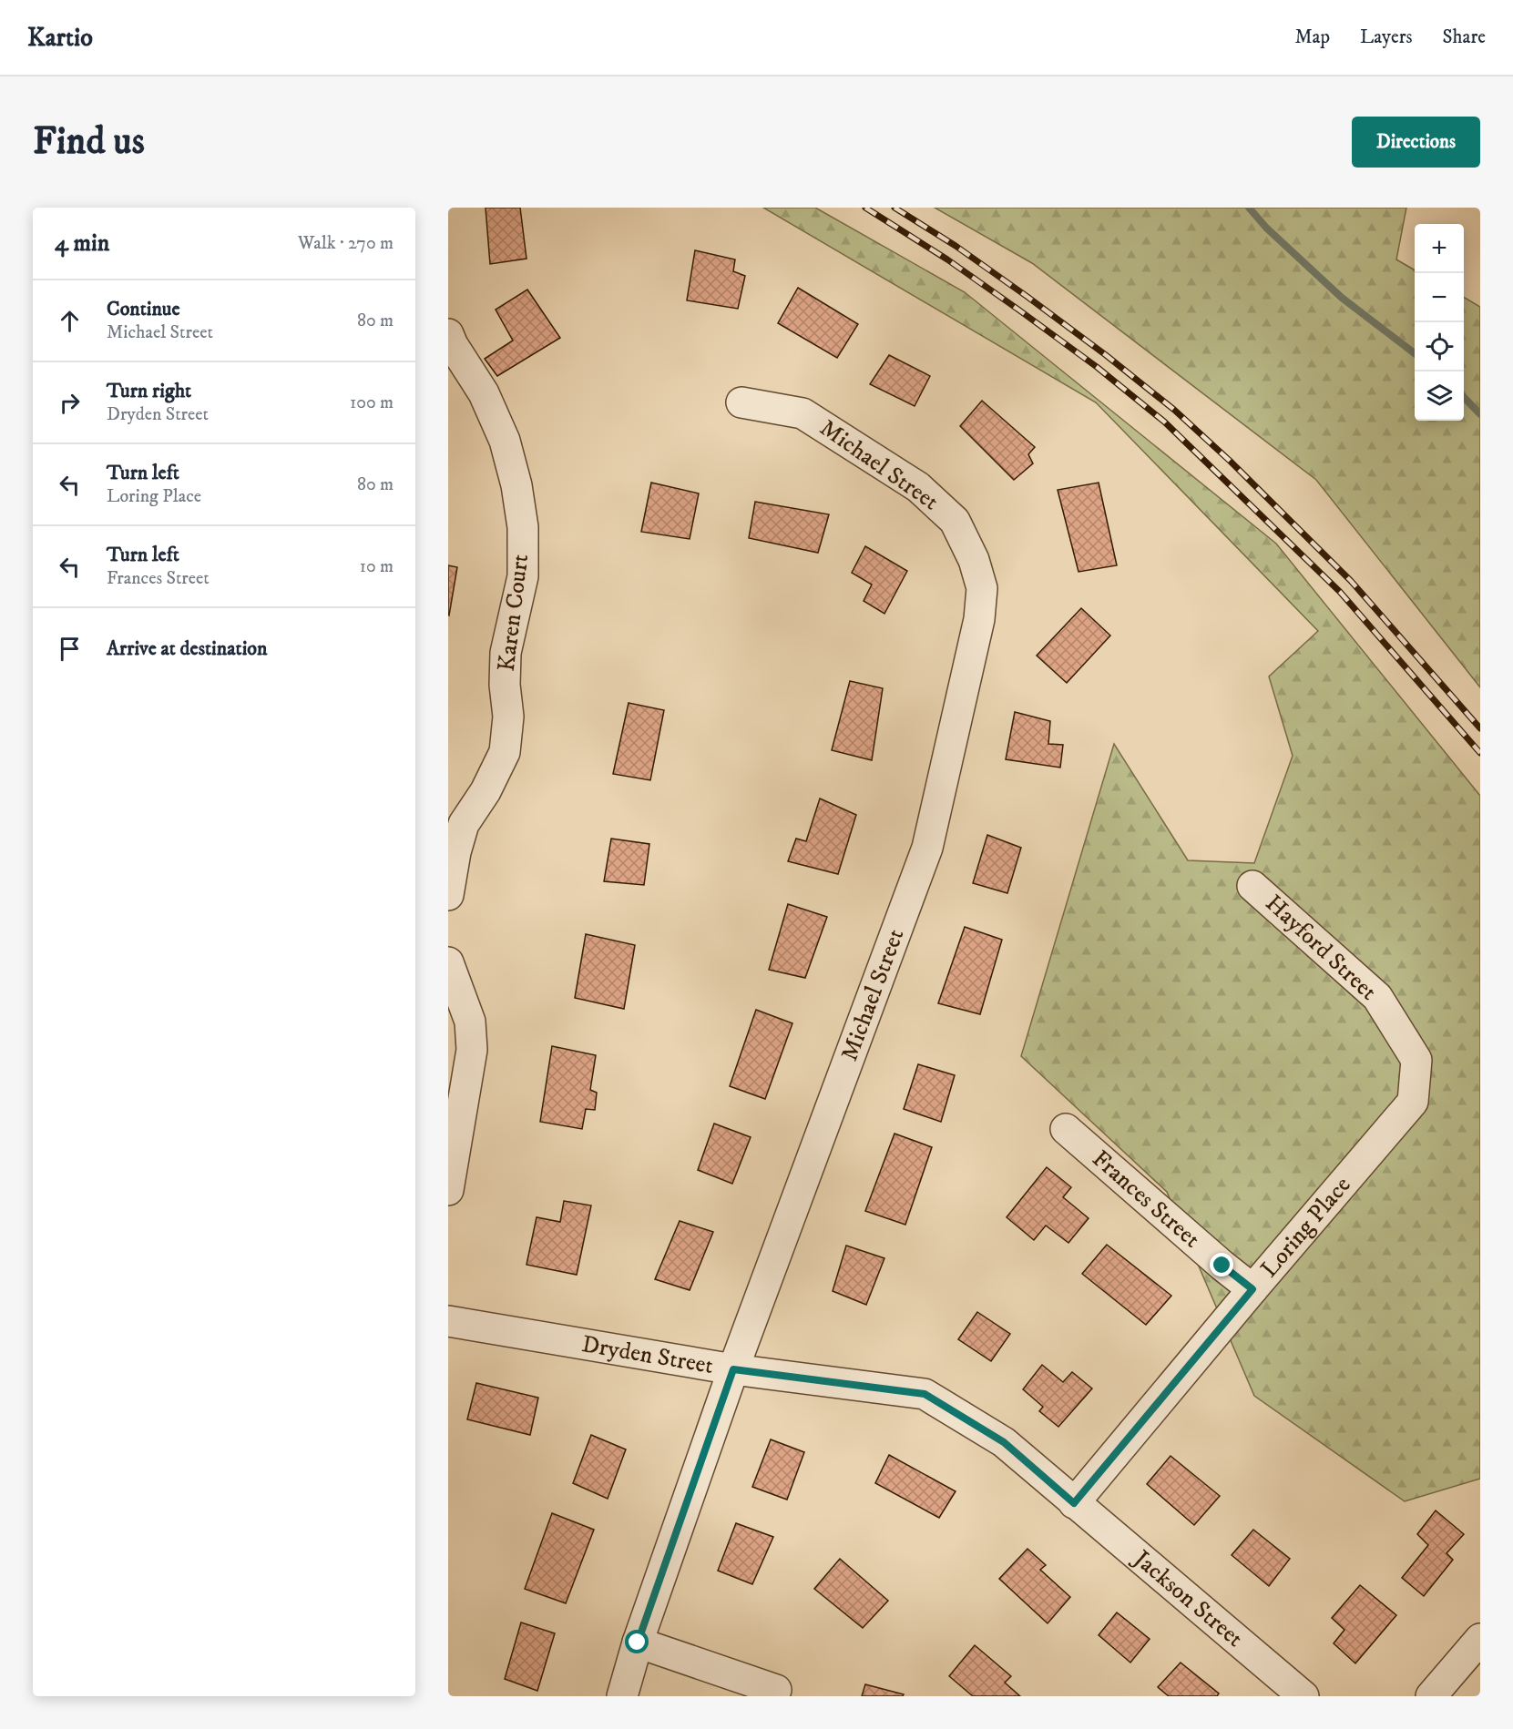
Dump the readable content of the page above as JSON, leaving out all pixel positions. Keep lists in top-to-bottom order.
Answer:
{
  "streets": {
    "street": [
      "Michael Street",
      "Karen Court",
      "Hayford Street",
      "Frances Street",
      "Loring Place",
      "Dryden Street",
      "Jackson Street"
    ]
  },
  "crossings": [
    ["Michael Street", "Dryden Street"],
    ["Hayford Street", "Loring Place"],
    ["Frances Street", "Loring Place"],
    ["Loring Place", "Dryden Street"],
    ["Loring Place", "Jackson Street"],
    ["Dryden Street", "Jackson Street"]
  ],
  "page": {
    "header": "Kartio",
    "nav": ["Map", "Layers", "Share"],
    "buttons": "Directions",
    "title": "Find us",
    "heading": ["4 min", "Walk · 270 m"],
    "map_buttons": ["+", "−"],
    "list": [
      ["Continue", "Michael Street", "80 m"],
      ["Turn right", "Dryden Street", "100 m"],
      ["Turn left", "Loring Place", "80 m"],
      ["Turn left", "Frances Street", "10 m"],
      "Arrive at destination"
    ]
  }
}
